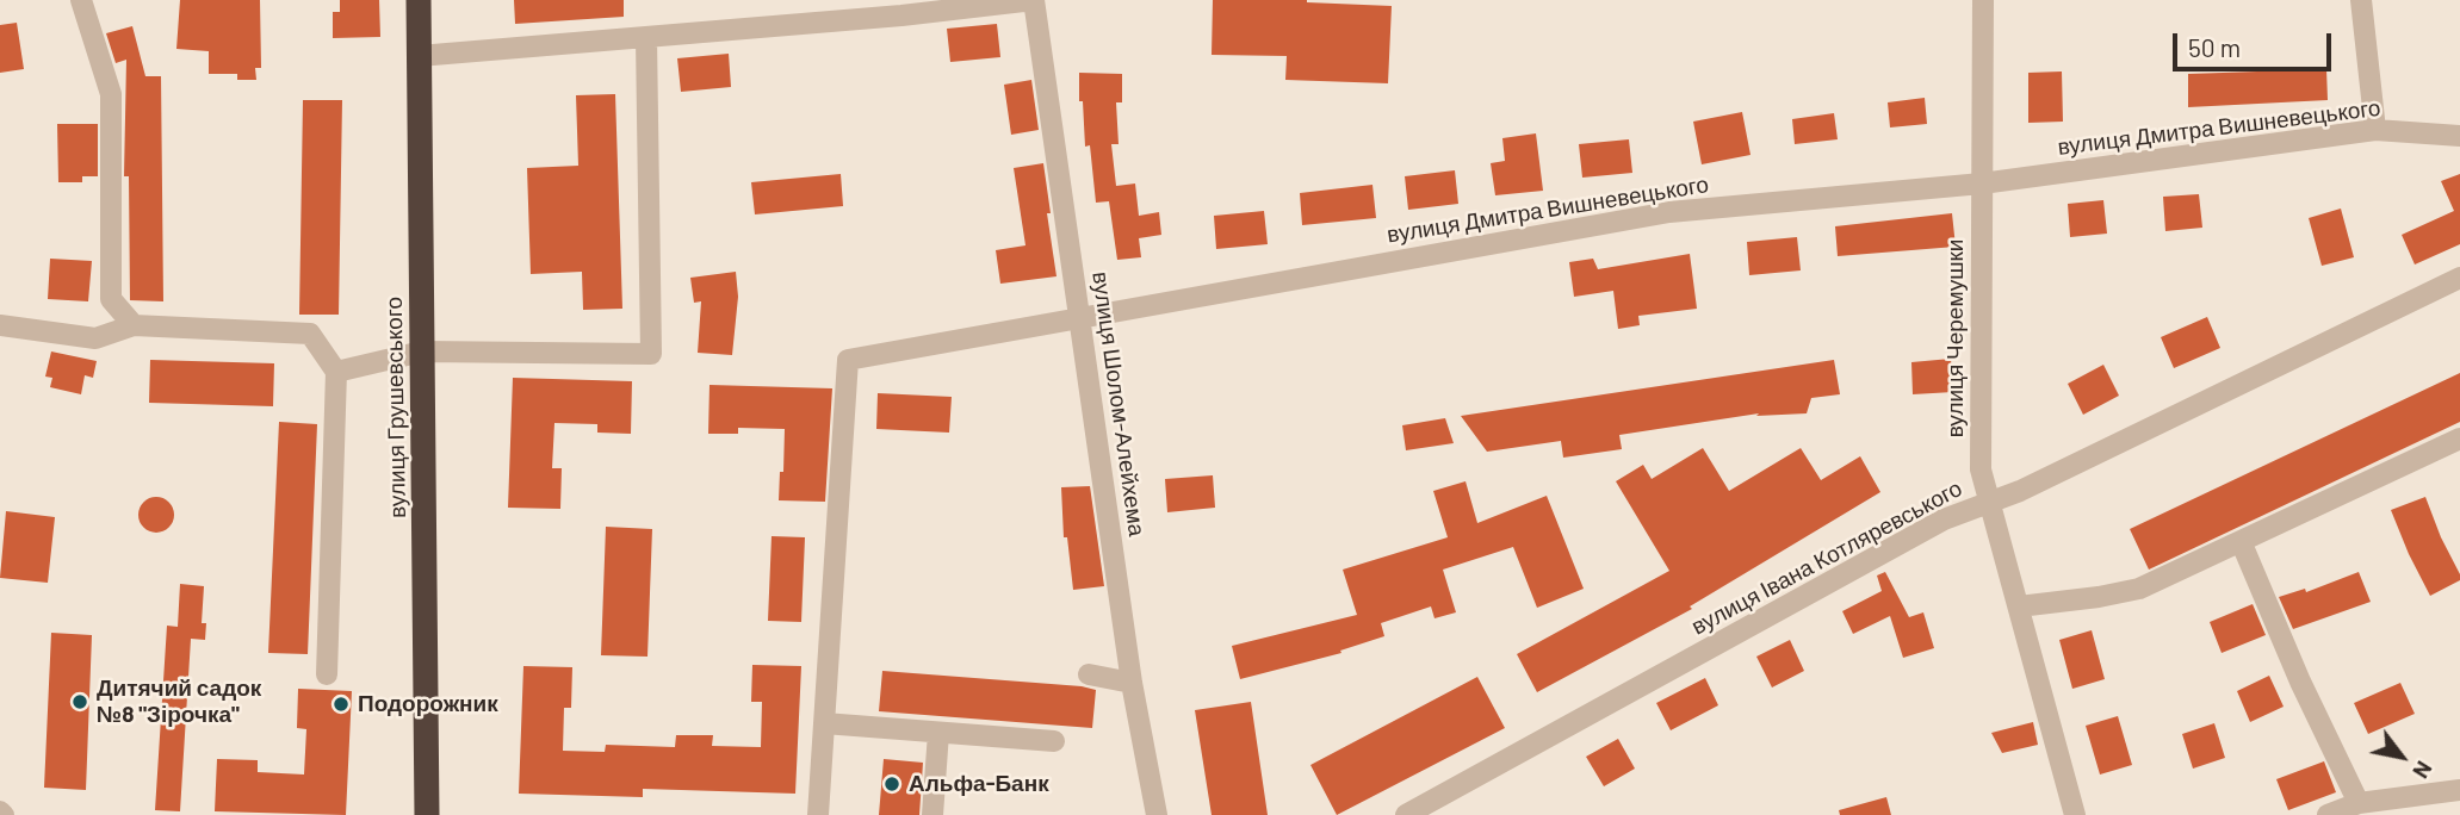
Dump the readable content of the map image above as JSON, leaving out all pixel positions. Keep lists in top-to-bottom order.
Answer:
{
  "streets": {
    "highway": ["вулиця Грушевського"],
    "street": [
      "вулиця Дмитра Вишневецького",
      "вулиця Черемушки",
      "вулиця Шолом-Алейхема",
      "вулиця Івана Котляревського"
    ]
  },
  "crossings": [
    ["вулиця Дмитра Вишневецького", "вулиця Черемушки"],
    ["вулиця Дмитра Вишневецького", "вулиця Шолом-Алейхема"],
    ["вулиця Черемушки", "вулиця Івана Котляревського"]
  ],
  "places": ["Дитячий садок №8 \"Зірочка\"", "Подорожник", "Альфа-Банк"],
  "scale_bar": "50 m",
  "north": "bottom right"
}
